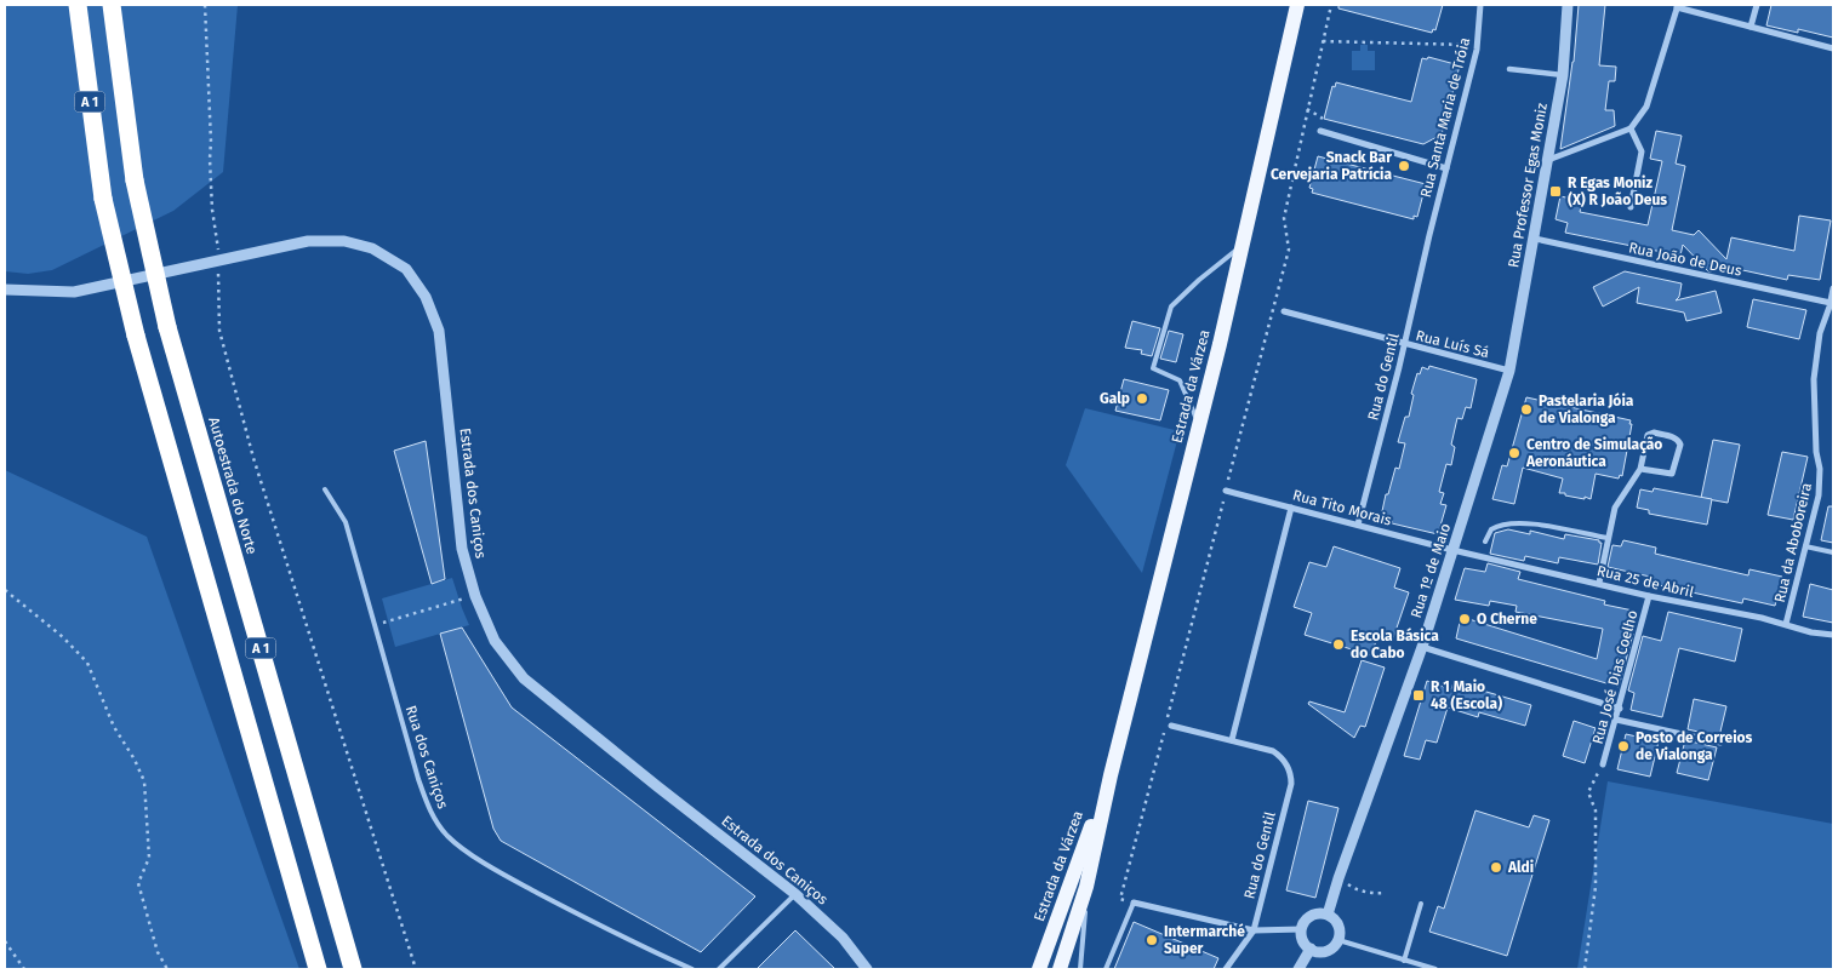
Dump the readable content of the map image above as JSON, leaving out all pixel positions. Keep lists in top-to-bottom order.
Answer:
{
  "streets": {
    "highway": ["A 1", "Autoestrada do Norte"],
    "main road": ["Estrada da Várzea"],
    "street": [
      "Rua Santa Maria de Tróia",
      "Rua Professor Egas Moniz",
      "Rua João de Deus",
      "Rua Luís Sá",
      "Rua do Gentil",
      "Estrada dos Caniços",
      "Rua Tito Morais",
      "Rua da Aboboreira",
      "Rua 1º de Maio",
      "Rua 25 de Abril",
      "Rua José Dias Coelho"
    ],
    "lane": ["Rua dos Caniços"]
  },
  "crossings": [
    ["Rua Santa Maria de Tróia", "Rua do Gentil"],
    ["Rua Professor Egas Moniz", "Rua João de Deus"],
    ["Rua Professor Egas Moniz", "Rua Luís Sá"],
    ["Rua Professor Egas Moniz", "Rua 1º de Maio"],
    ["Rua João de Deus", "Rua da Aboboreira"],
    ["Rua Luís Sá", "Rua do Gentil"],
    ["Rua Luís Sá", "Rua 1º de Maio"],
    ["Rua do Gentil", "Rua Tito Morais"],
    ["Rua Tito Morais", "Rua 1º de Maio"],
    ["Rua Tito Morais", "Rua 25 de Abril"],
    ["Rua da Aboboreira", "Rua 25 de Abril"],
    ["Rua 1º de Maio", "Rua 25 de Abril"],
    ["Rua 25 de Abril", "Rua José Dias Coelho"]
  ],
  "places": {
    "other": [
      "Snack Bar Cervejaria Patrícia",
      "Galp",
      "Pastelaria Jóia de Vialonga",
      "Centro de Simulação Aeronáutica",
      "O Cherne",
      "Escola Básica do Cabo",
      "Posto de Correios de Vialonga",
      "Aldi",
      "Intermarché Super"
    ],
    "transit": ["R Egas Moniz (X) R João Deus", "R 1 Maio 48 (Escola)"]
  }
}
